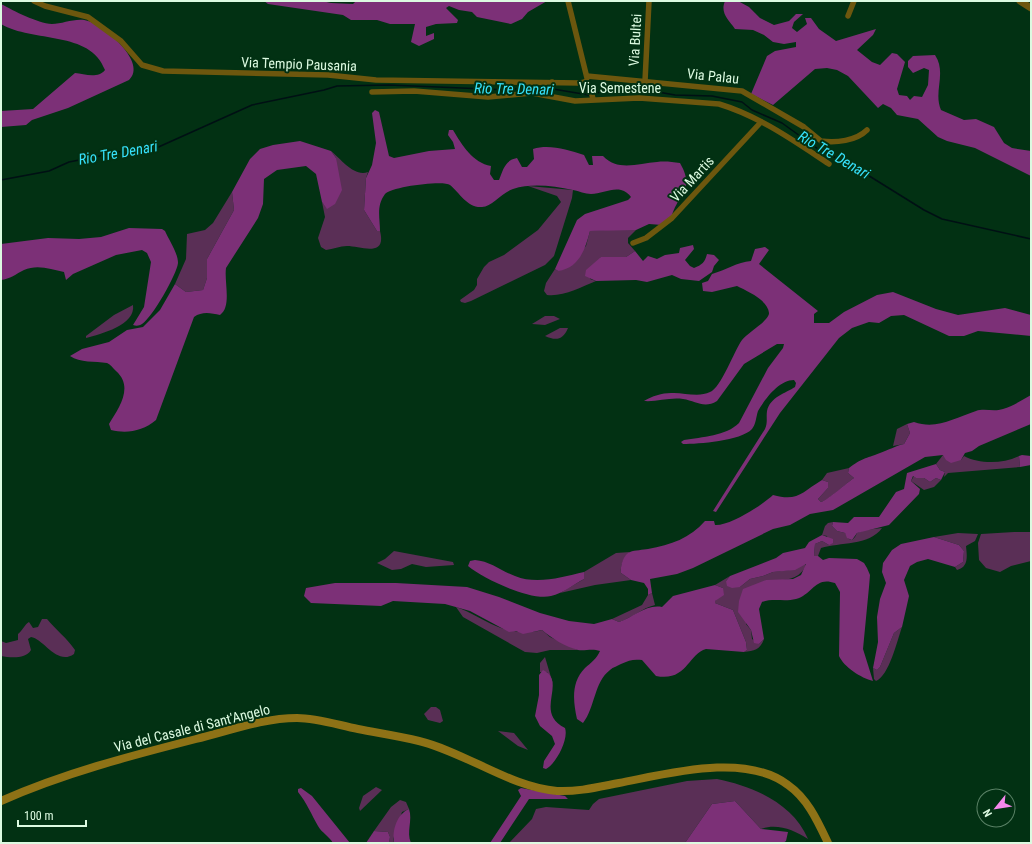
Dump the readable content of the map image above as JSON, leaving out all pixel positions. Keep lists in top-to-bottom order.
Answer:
{
  "streets": {
    "main road": ["Via del Casale di Sant'Angelo"],
    "street": [
      "Via Bultei",
      "Via Tempio Pausania",
      "Via Palau",
      "Via Semestene",
      "Via Martis"
    ]
  },
  "crossings": [
    ["Via Bultei", "Via Palau"],
    ["Via Tempio Pausania", "Via Palau"],
    ["Via Semestene", "Via Martis"]
  ],
  "water": ["Rio Tre Denari"],
  "scale_bar": "100 m",
  "north": "bottom left"
}
